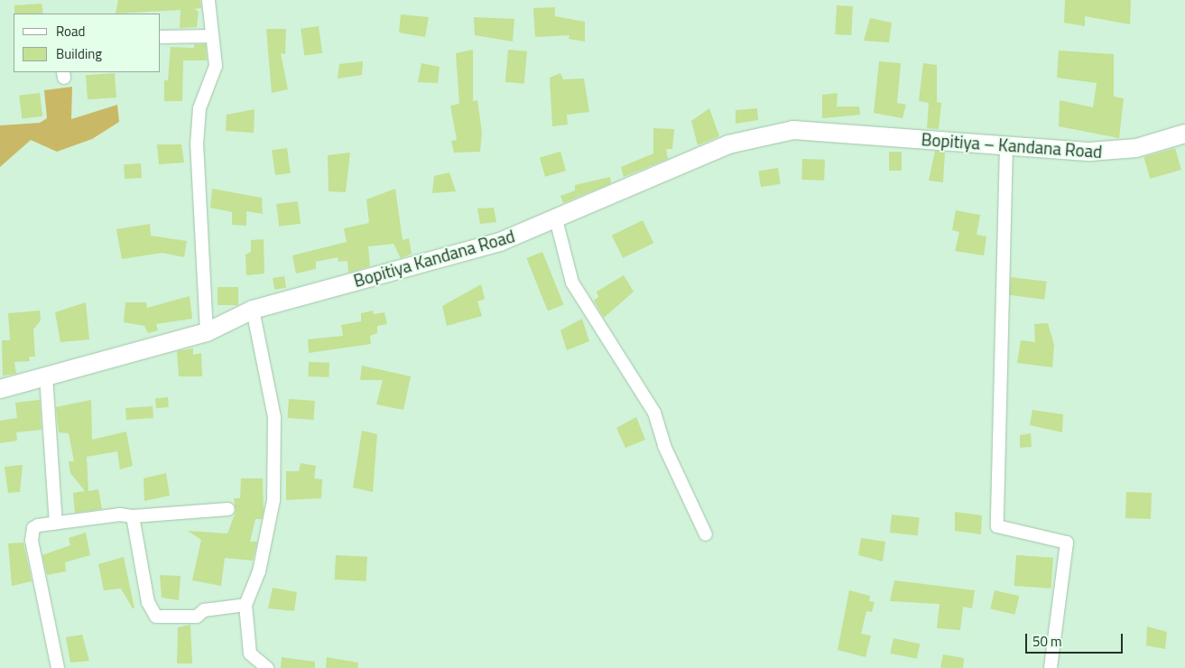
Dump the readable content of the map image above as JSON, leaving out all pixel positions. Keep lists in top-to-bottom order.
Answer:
{
  "streets": {
    "main road": ["Bopitiya – Kandana Road", "Bopitiya Kandana Road"]
  },
  "crossings": [
    ["Bopitiya – Kandana Road", "Bopitiya Kandana Road"]
  ],
  "legend": ["Road", "Building"],
  "scale_bar": "50 m"
}
